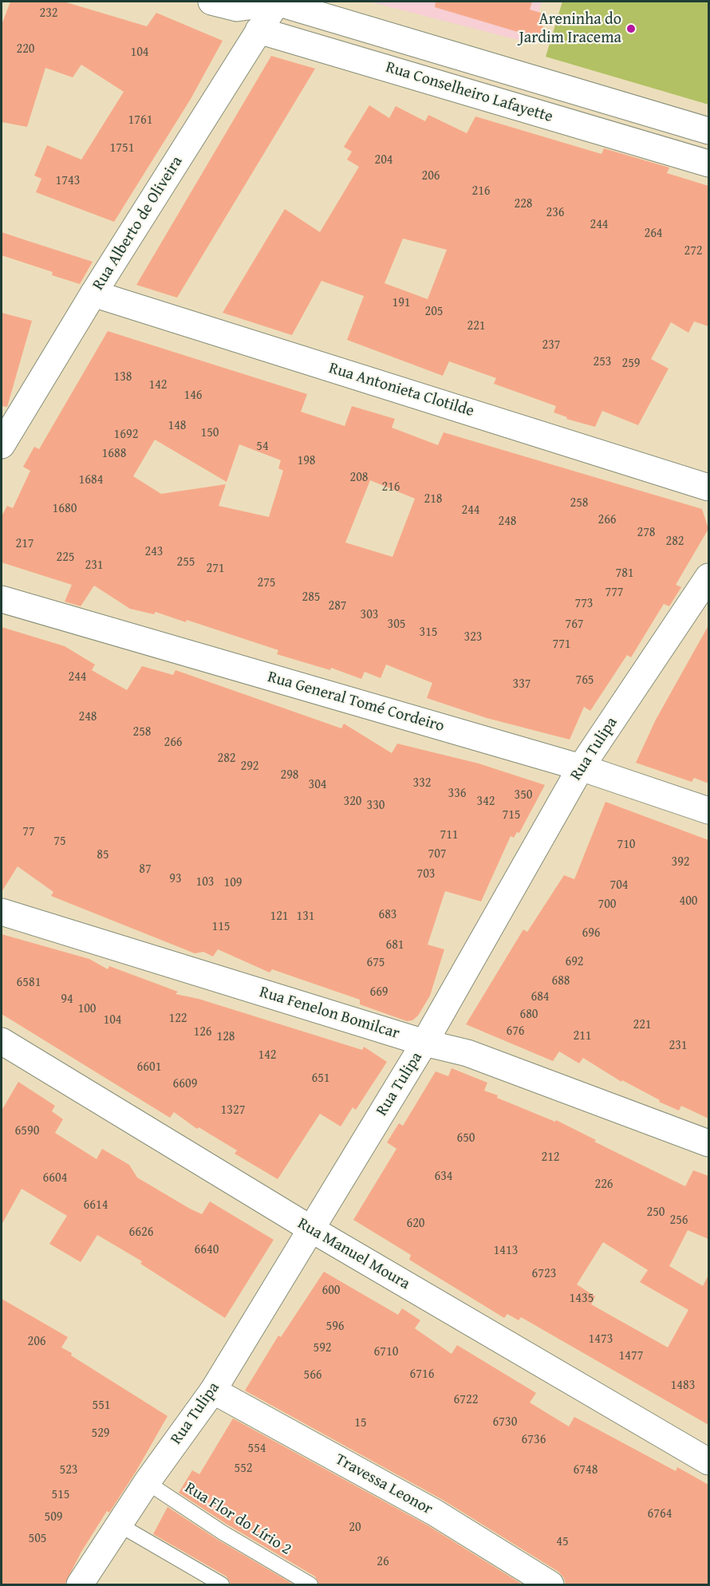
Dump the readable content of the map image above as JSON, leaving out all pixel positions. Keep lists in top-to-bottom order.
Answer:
{
  "streets": {
    "street": [
      "Rua Conselheiro Lafayette",
      "Rua Alberto de Oliveira",
      "Rua Antonieta Clotilde",
      "Rua General Tomé Cordeiro",
      "Rua Tulipa",
      "Rua Fenelon Bomilcar",
      "Rua Manuel Moura",
      "Travessa Leonor"
    ],
    "lane": ["Rua Flor do Lírio 2"]
  },
  "crossings": [
    ["Rua Conselheiro Lafayette", "Rua Alberto de Oliveira"],
    ["Rua Alberto de Oliveira", "Rua Antonieta Clotilde"],
    ["Rua General Tomé Cordeiro", "Rua Tulipa"],
    ["Rua Tulipa", "Rua Fenelon Bomilcar"],
    ["Rua Tulipa", "Rua Manuel Moura"],
    ["Rua Tulipa", "Travessa Leonor"],
    ["Rua Tulipa", "Rua Flor do Lírio 2"]
  ],
  "places": ["Areninha do Jardim Iracema"],
  "house_numbers": [
    "232",
    "220",
    "104",
    "1761",
    "1751",
    "204",
    "206",
    "1743",
    "216",
    "228",
    "236",
    "244",
    "264",
    "272",
    "191",
    "205",
    "221",
    "237",
    "253",
    "259",
    "138",
    "142",
    "146",
    "148",
    "150",
    "1692",
    "54",
    "1688",
    "198",
    "208",
    "1684",
    "216",
    "218",
    "258",
    "1680",
    "244",
    "266",
    "248",
    "278",
    "282",
    "217",
    "243",
    "225",
    "255",
    "231",
    "271",
    "781",
    "275",
    "777",
    "285",
    "773",
    "287",
    "303",
    "305",
    "767",
    "315",
    "323",
    "771",
    "244",
    "765",
    "337",
    "248",
    "258",
    "266",
    "282",
    "292",
    "298",
    "332",
    "304",
    "336",
    "350",
    "320",
    "342",
    "330",
    "715",
    "77",
    "711",
    "75",
    "710",
    "707",
    "85",
    "392",
    "87",
    "703",
    "93",
    "103",
    "109",
    "704",
    "400",
    "700",
    "683",
    "121",
    "131",
    "115",
    "696",
    "681",
    "692",
    "675",
    "688",
    "6581",
    "669",
    "684",
    "94",
    "100",
    "680",
    "122",
    "104",
    "221",
    "676",
    "126",
    "211",
    "128",
    "231",
    "142",
    "6601",
    "651",
    "6609",
    "1327",
    "6590",
    "650",
    "212",
    "634",
    "6604",
    "226",
    "6614",
    "250",
    "256",
    "620",
    "6626",
    "6640",
    "1413",
    "6723",
    "600",
    "1435",
    "596",
    "1473",
    "206",
    "592",
    "6710",
    "1477",
    "6716",
    "566",
    "1483",
    "6722",
    "551",
    "6730",
    "15",
    "529",
    "6736",
    "554",
    "552",
    "523",
    "6748",
    "515",
    "6764",
    "509",
    "20",
    "505",
    "45",
    "26"
  ]
}
